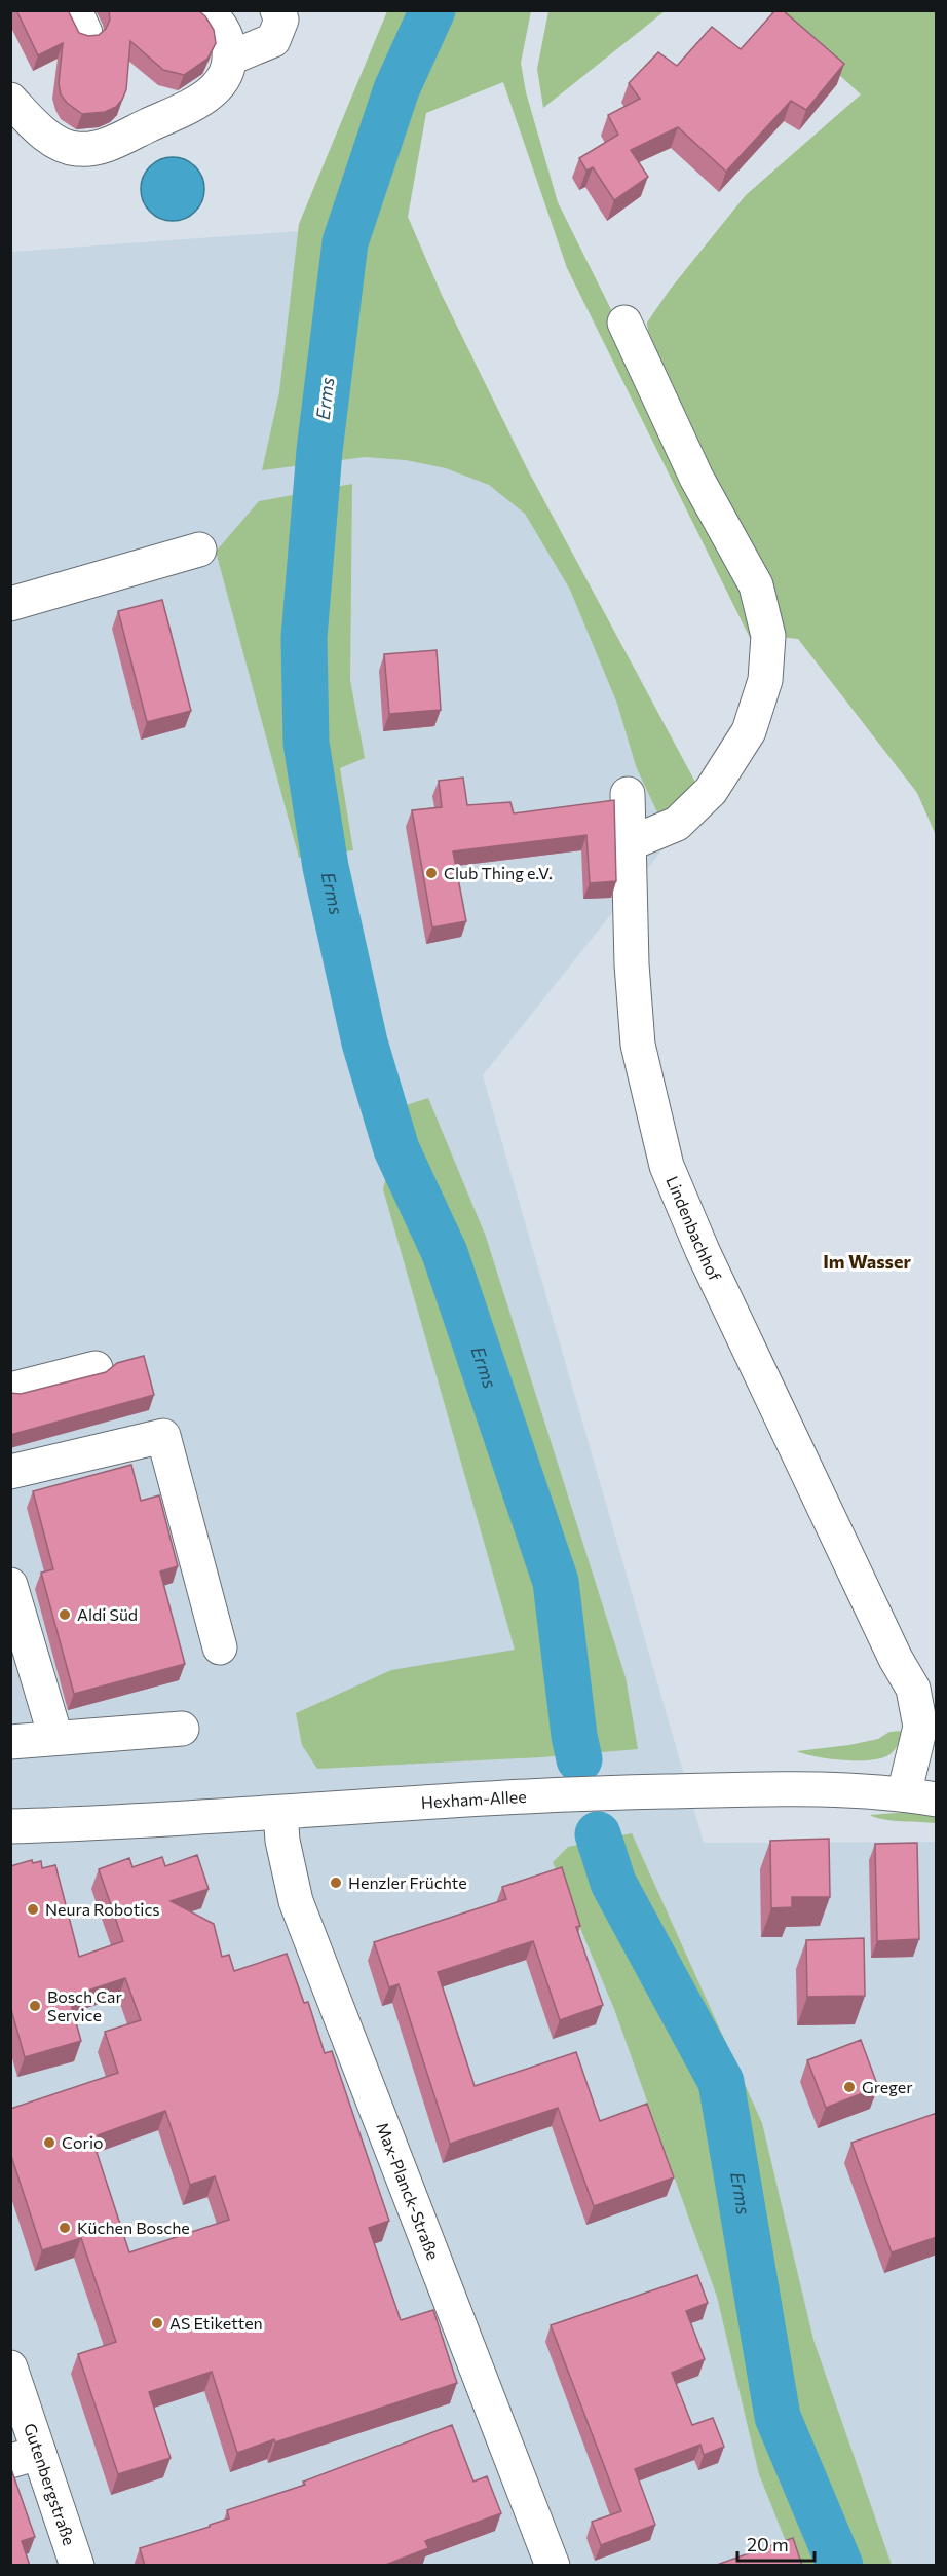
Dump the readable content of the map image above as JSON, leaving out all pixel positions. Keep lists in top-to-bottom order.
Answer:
{
  "streets": {
    "street": [
      "Lindenbachhof",
      "Hexham-Allee",
      "Max-Planck-Straße",
      "Gutenbergstraße"
    ]
  },
  "crossings": [
    ["Lindenbachhof", "Hexham-Allee"],
    ["Hexham-Allee", "Max-Planck-Straße"]
  ],
  "districts": ["Im Wasser"],
  "water": ["Erms"],
  "places": [
    "Club Thing e.V.",
    "Aldi Süd",
    "Henzler Früchte",
    "Neura Robotics",
    "Bosch Car Service",
    "Greger",
    "Corio",
    "Küchen Bosche",
    "AS Etiketten"
  ],
  "scale_bar": "20 m"
}
